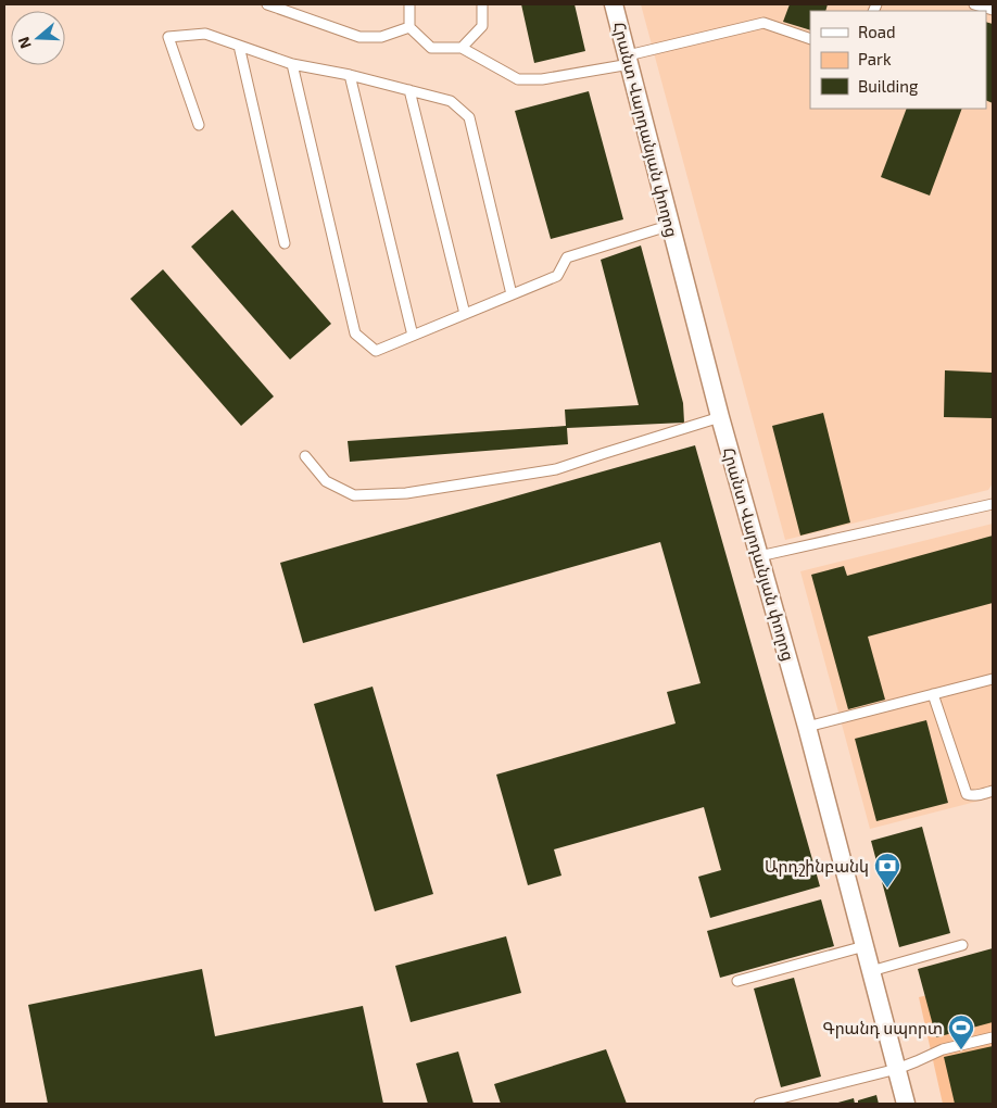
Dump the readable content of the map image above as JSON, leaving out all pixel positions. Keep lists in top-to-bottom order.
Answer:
{
  "streets": {
    "street": ["Հրանտ Վարդանյան փողոց"]
  },
  "places": {
    "bank": ["Արդշինբանկ"],
    "sports": ["Գրանդ սպորտ"]
  },
  "legend": ["Road", "Park", "Building"],
  "north": "left"
}
